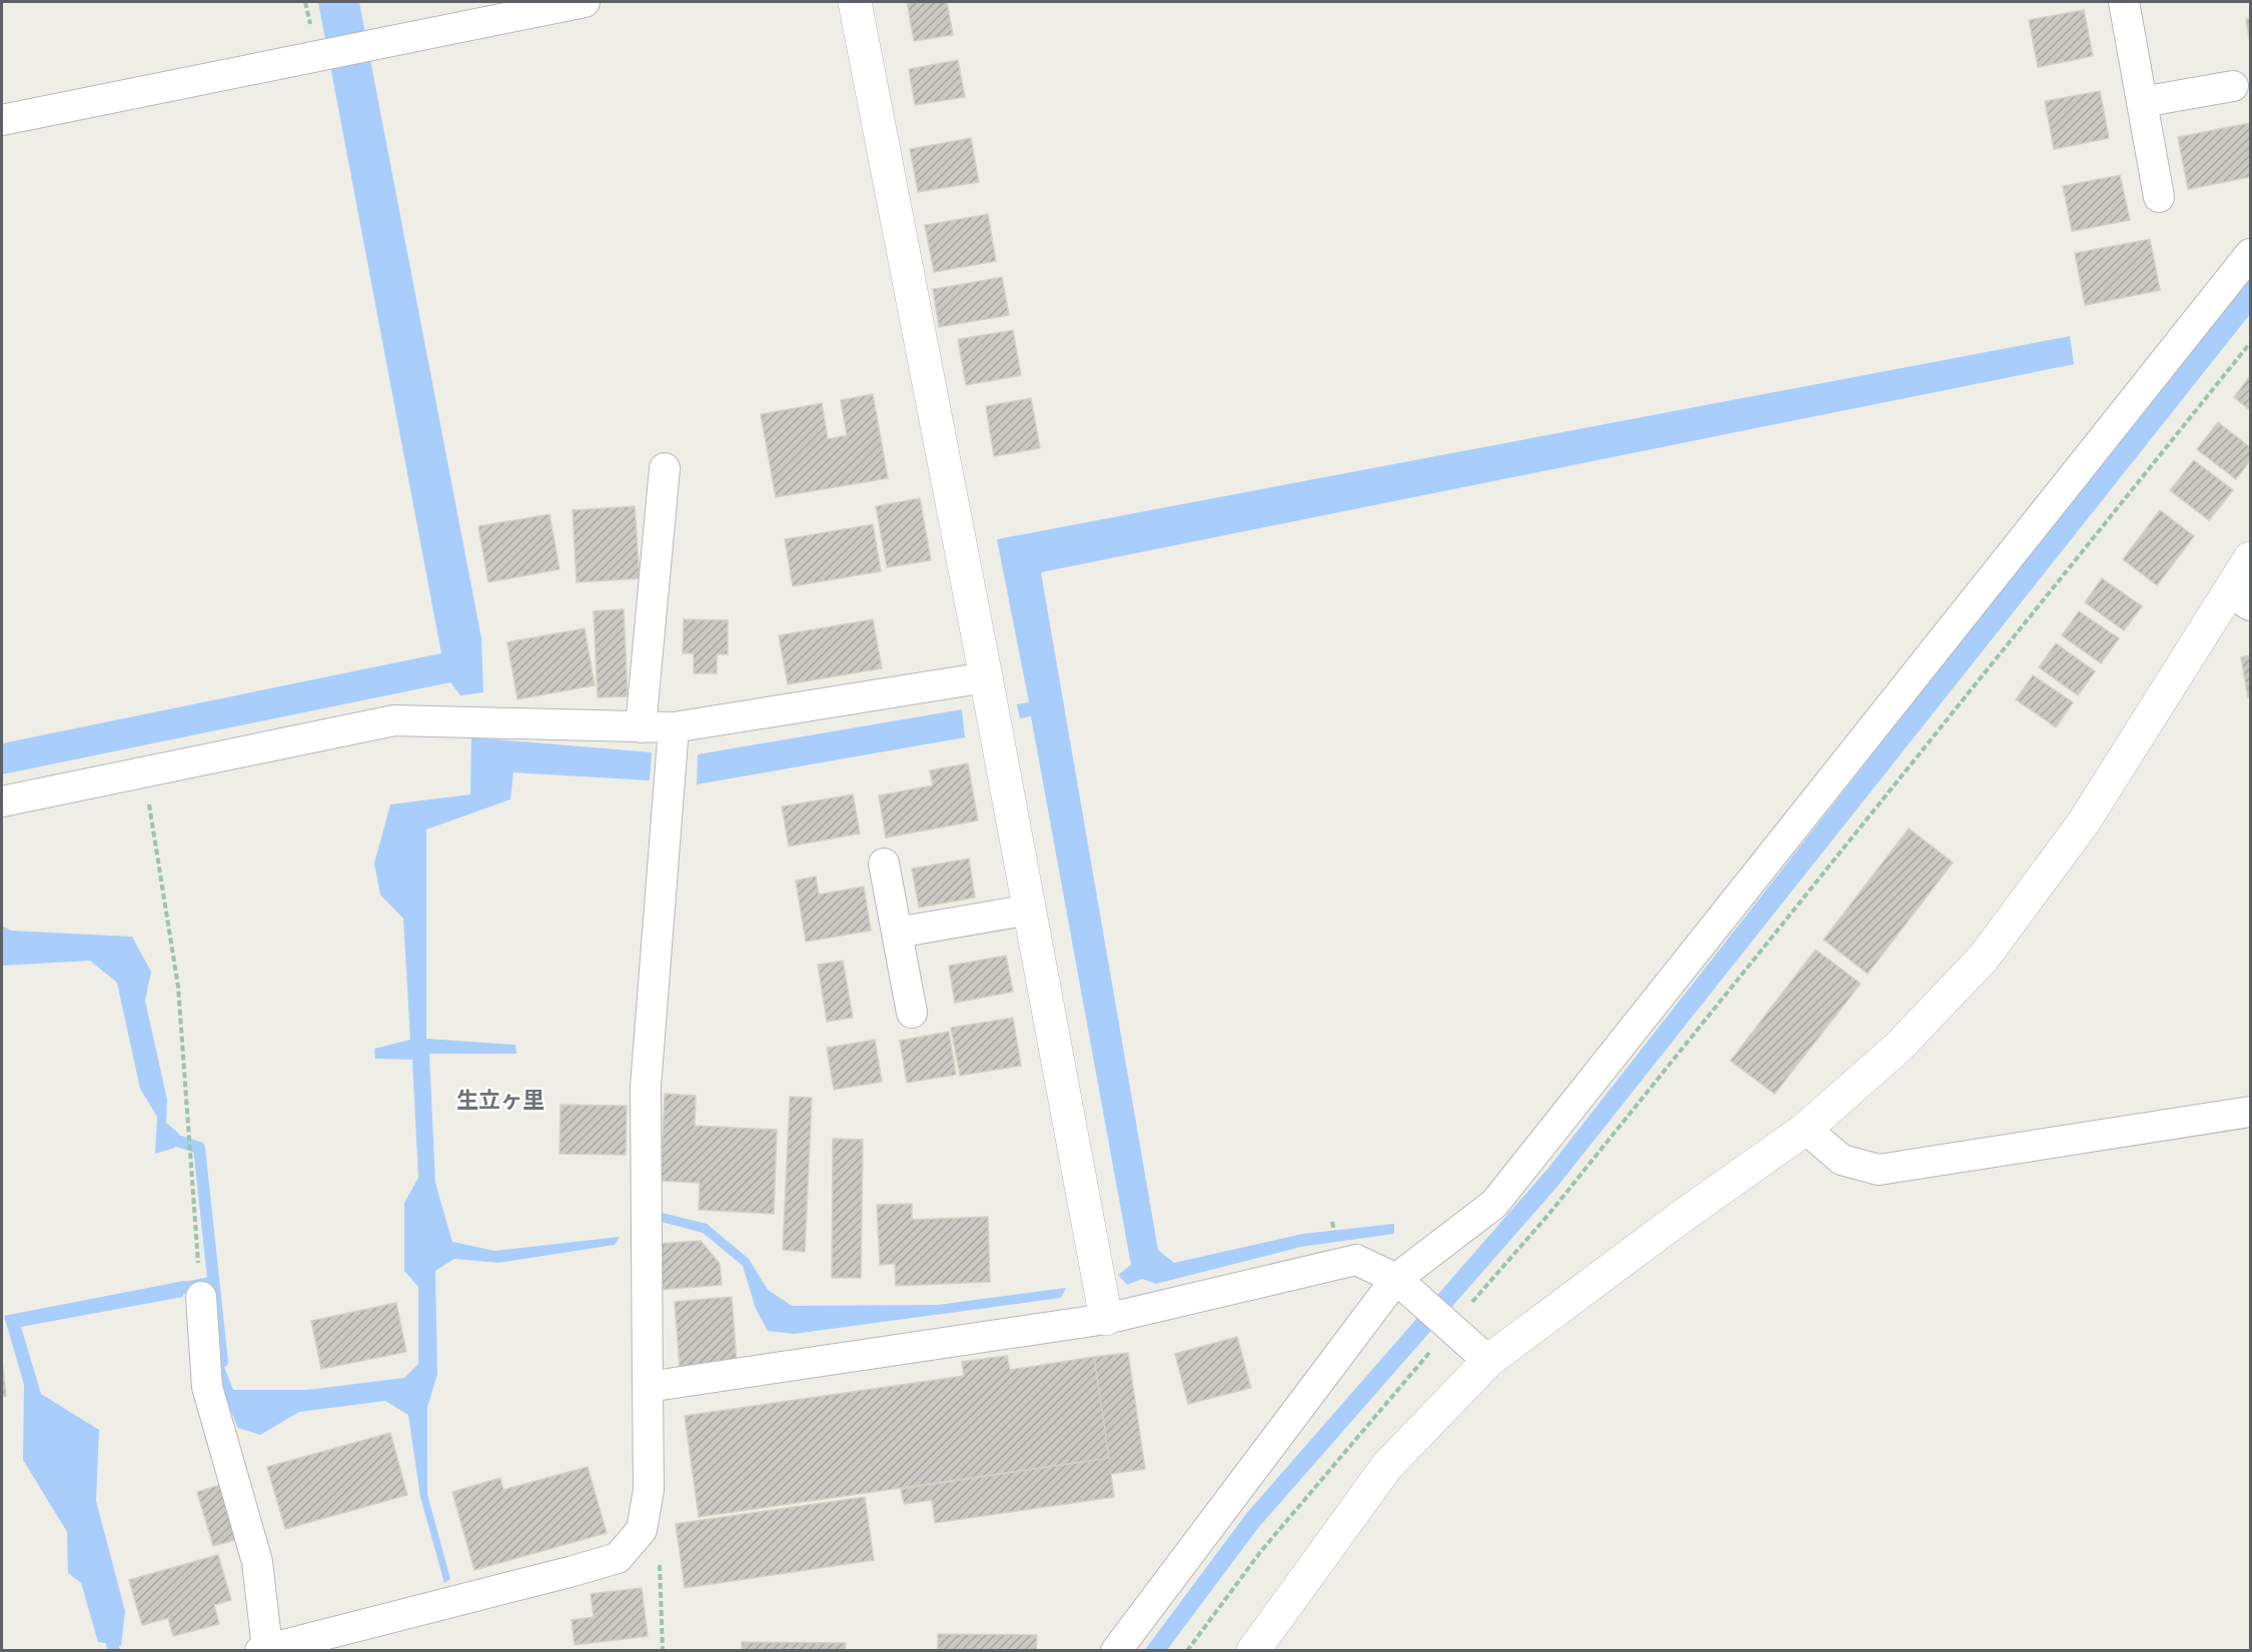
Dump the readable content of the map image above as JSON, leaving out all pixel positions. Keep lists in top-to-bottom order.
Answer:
{
  "districts": ["生立ヶ里"]
}
